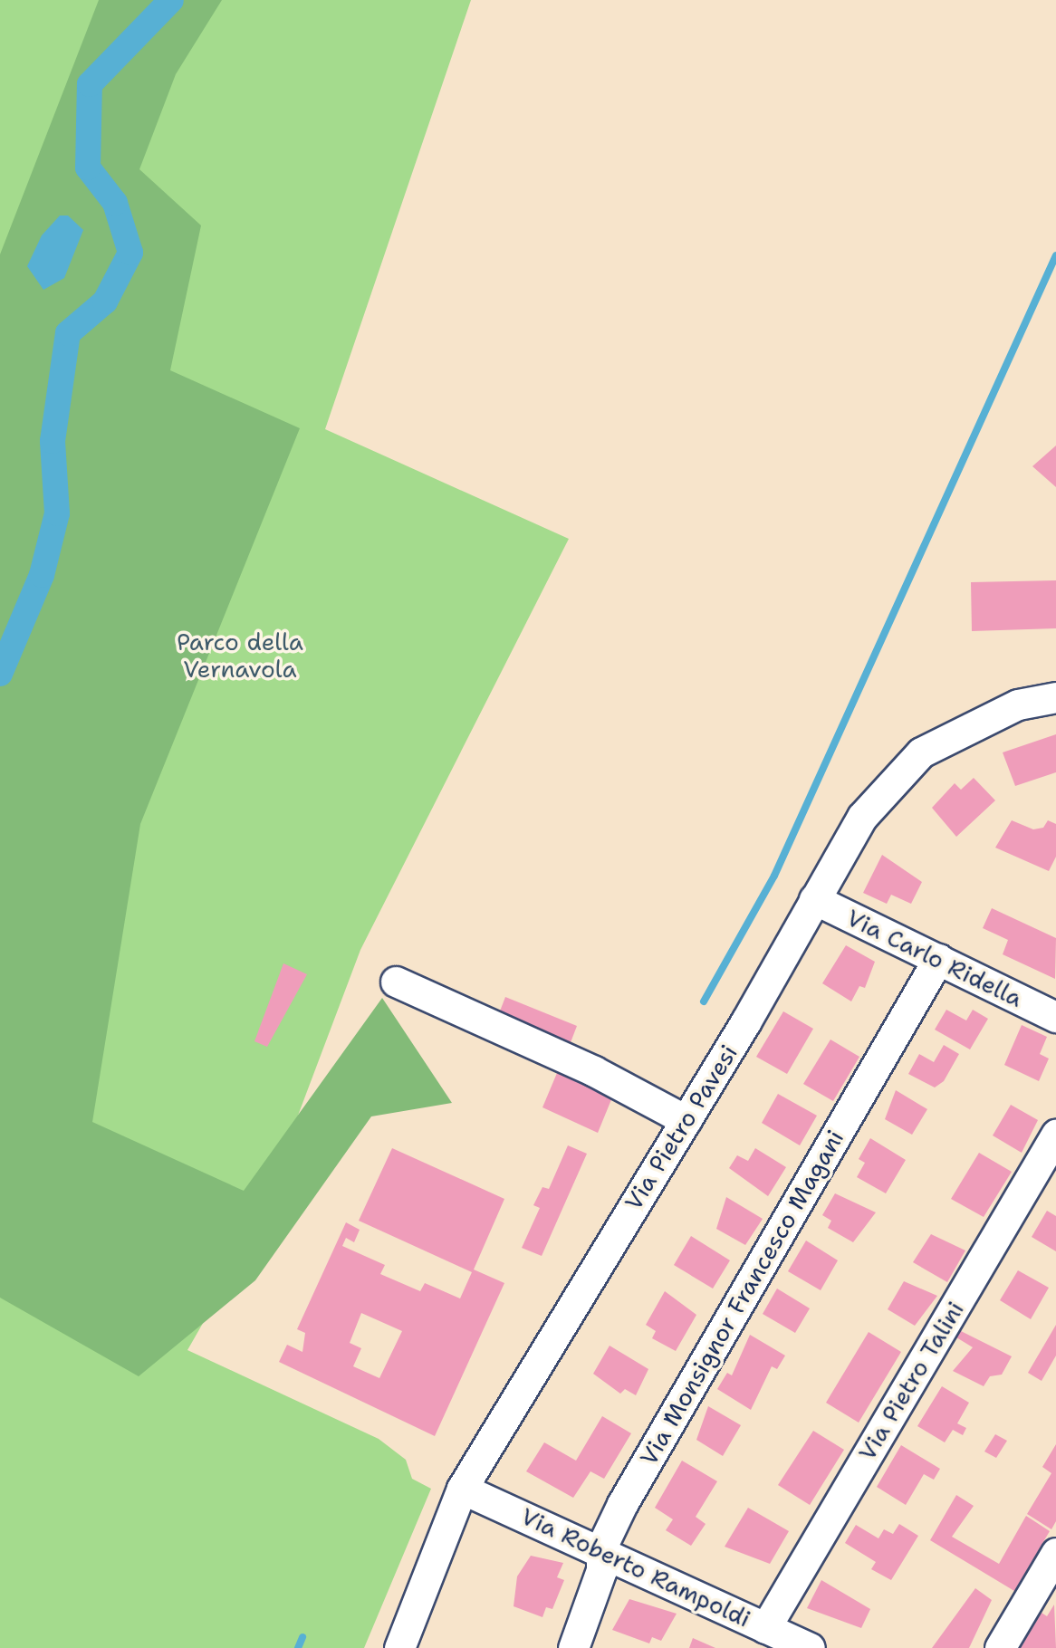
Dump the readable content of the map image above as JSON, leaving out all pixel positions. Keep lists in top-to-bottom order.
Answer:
{
  "streets": {
    "street": [
      "Via Carlo Ridella",
      "Via Pietro Pavesi",
      "Via Monsignor Francesco Magani",
      "Via Pietro Talini",
      "Via Roberto Rampoldi"
    ]
  },
  "crossings": [
    ["Via Carlo Ridella", "Via Pietro Pavesi"],
    ["Via Carlo Ridella", "Via Monsignor Francesco Magani"],
    ["Via Pietro Pavesi", "Via Roberto Rampoldi"],
    ["Via Monsignor Francesco Magani", "Via Roberto Rampoldi"],
    ["Via Pietro Talini", "Via Roberto Rampoldi"]
  ],
  "parks": ["Parco della Vernavola"]
}
